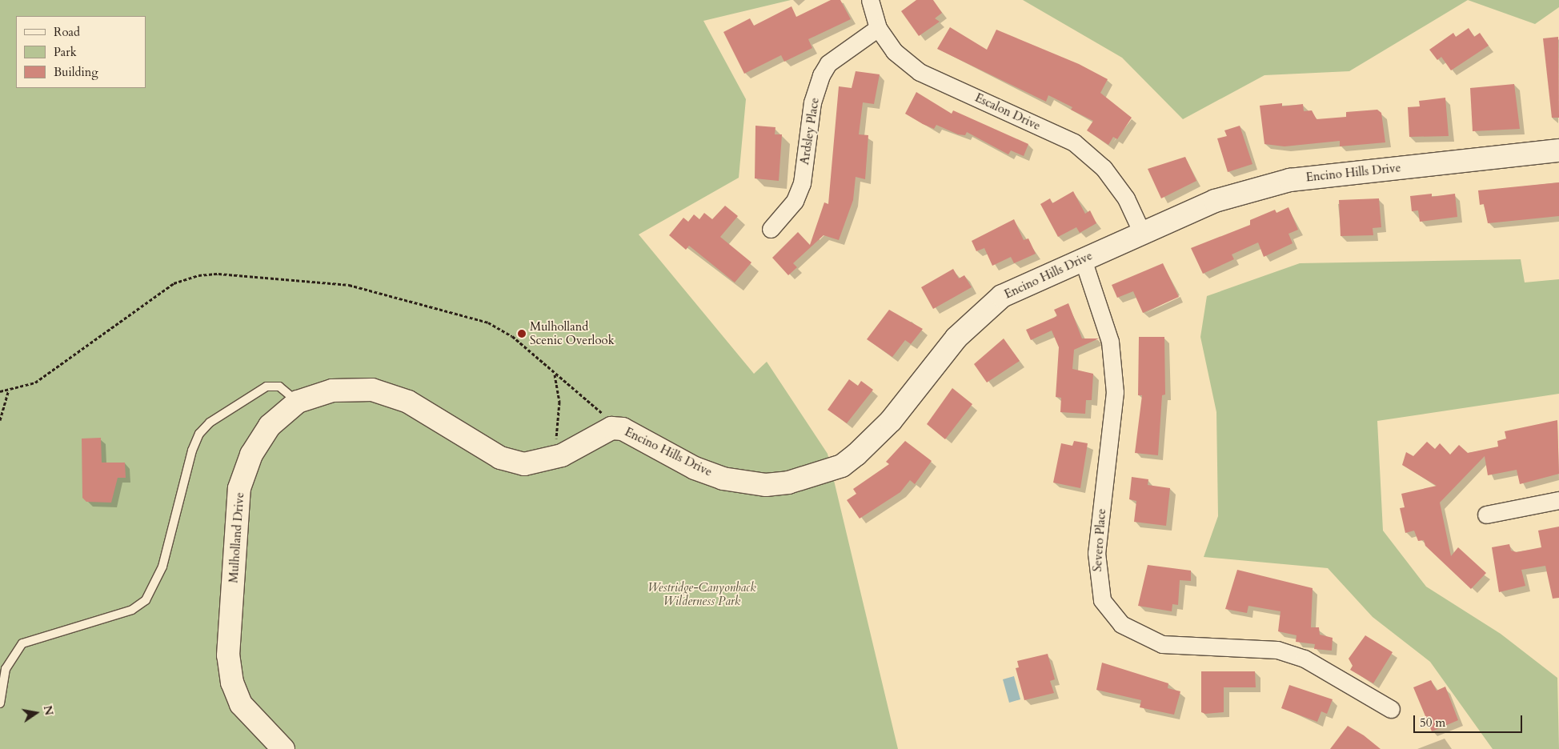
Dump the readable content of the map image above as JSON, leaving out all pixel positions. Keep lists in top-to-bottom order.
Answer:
{
  "streets": {
    "main road": ["Encino Hills Drive", "Mulholland Drive"],
    "street": ["Escalon Drive", "Ardsley Place", "Severo Place"]
  },
  "crossings": [
    ["Escalon Drive", "Ardsley Place"],
    ["Escalon Drive", "Encino Hills Drive"],
    ["Encino Hills Drive", "Mulholland Drive"],
    ["Encino Hills Drive", "Severo Place"]
  ],
  "parks": ["Westridge-Canyonback Wilderness Park"],
  "places": ["Mulholland Scenic Overlook"],
  "legend": ["Road", "Park", "Building"],
  "scale_bar": "50 m",
  "north": "right"
}
